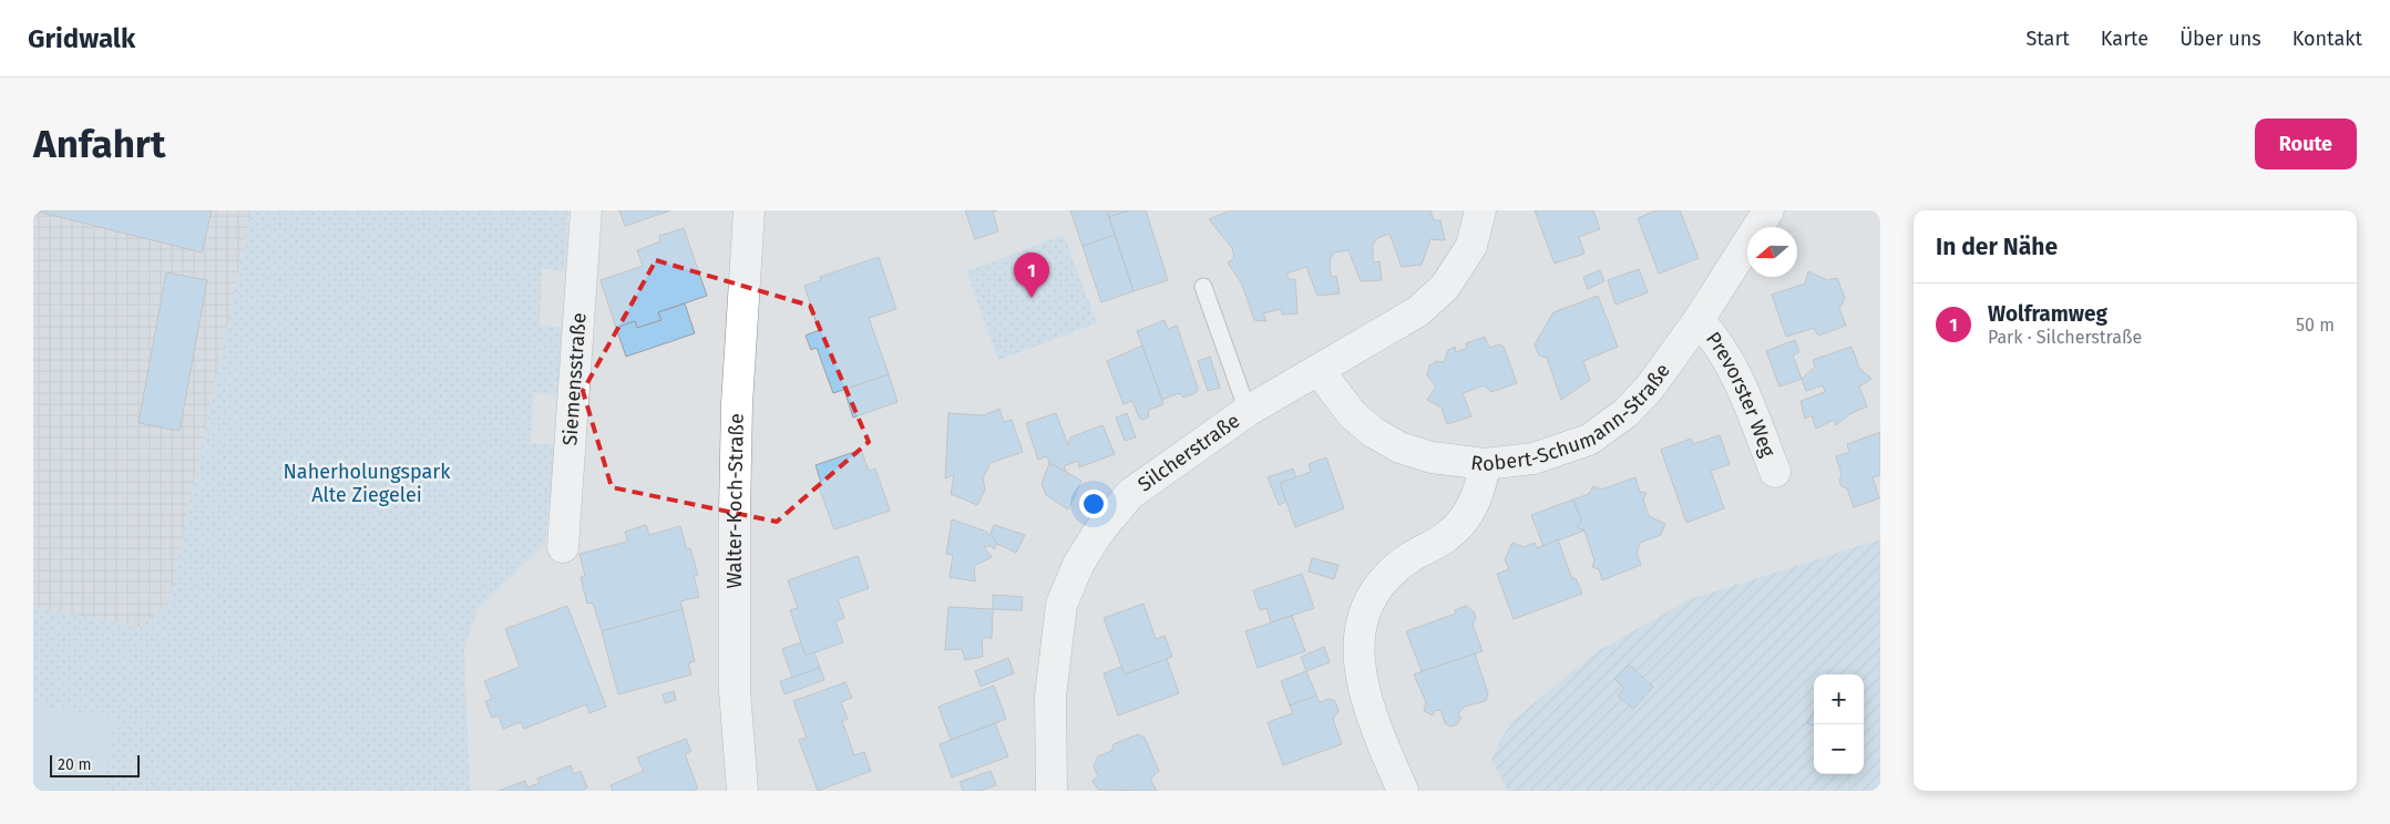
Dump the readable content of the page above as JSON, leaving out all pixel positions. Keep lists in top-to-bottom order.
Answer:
{
  "streets": {
    "street": [
      "Siemensstraße",
      "Prevorster Weg",
      "Robert-Schumann-Straße",
      "Silcherstraße",
      "Walter-Koch-Straße"
    ]
  },
  "crossings": [
    ["Prevorster Weg", "Robert-Schumann-Straße"],
    ["Robert-Schumann-Straße", "Silcherstraße"]
  ],
  "parks": ["Naherholungspark Alte Ziegelei"],
  "scale_bar": "20 m",
  "north": "left",
  "page": {
    "header": "Gridwalk",
    "nav": [
      "Start",
      "Karte",
      "Über uns",
      "Kontakt"
    ],
    "buttons": "Route",
    "title": "Anfahrt",
    "heading": "In der Nähe",
    "pins": "1",
    "list": [
      {
        "mark": "1",
        "name": "Wolframweg",
        "note": "Park · Silcherstraße",
        "value": "50 m"
      }
    ],
    "map_buttons": ["+", "−"],
    "scale": "20 m"
  }
}
